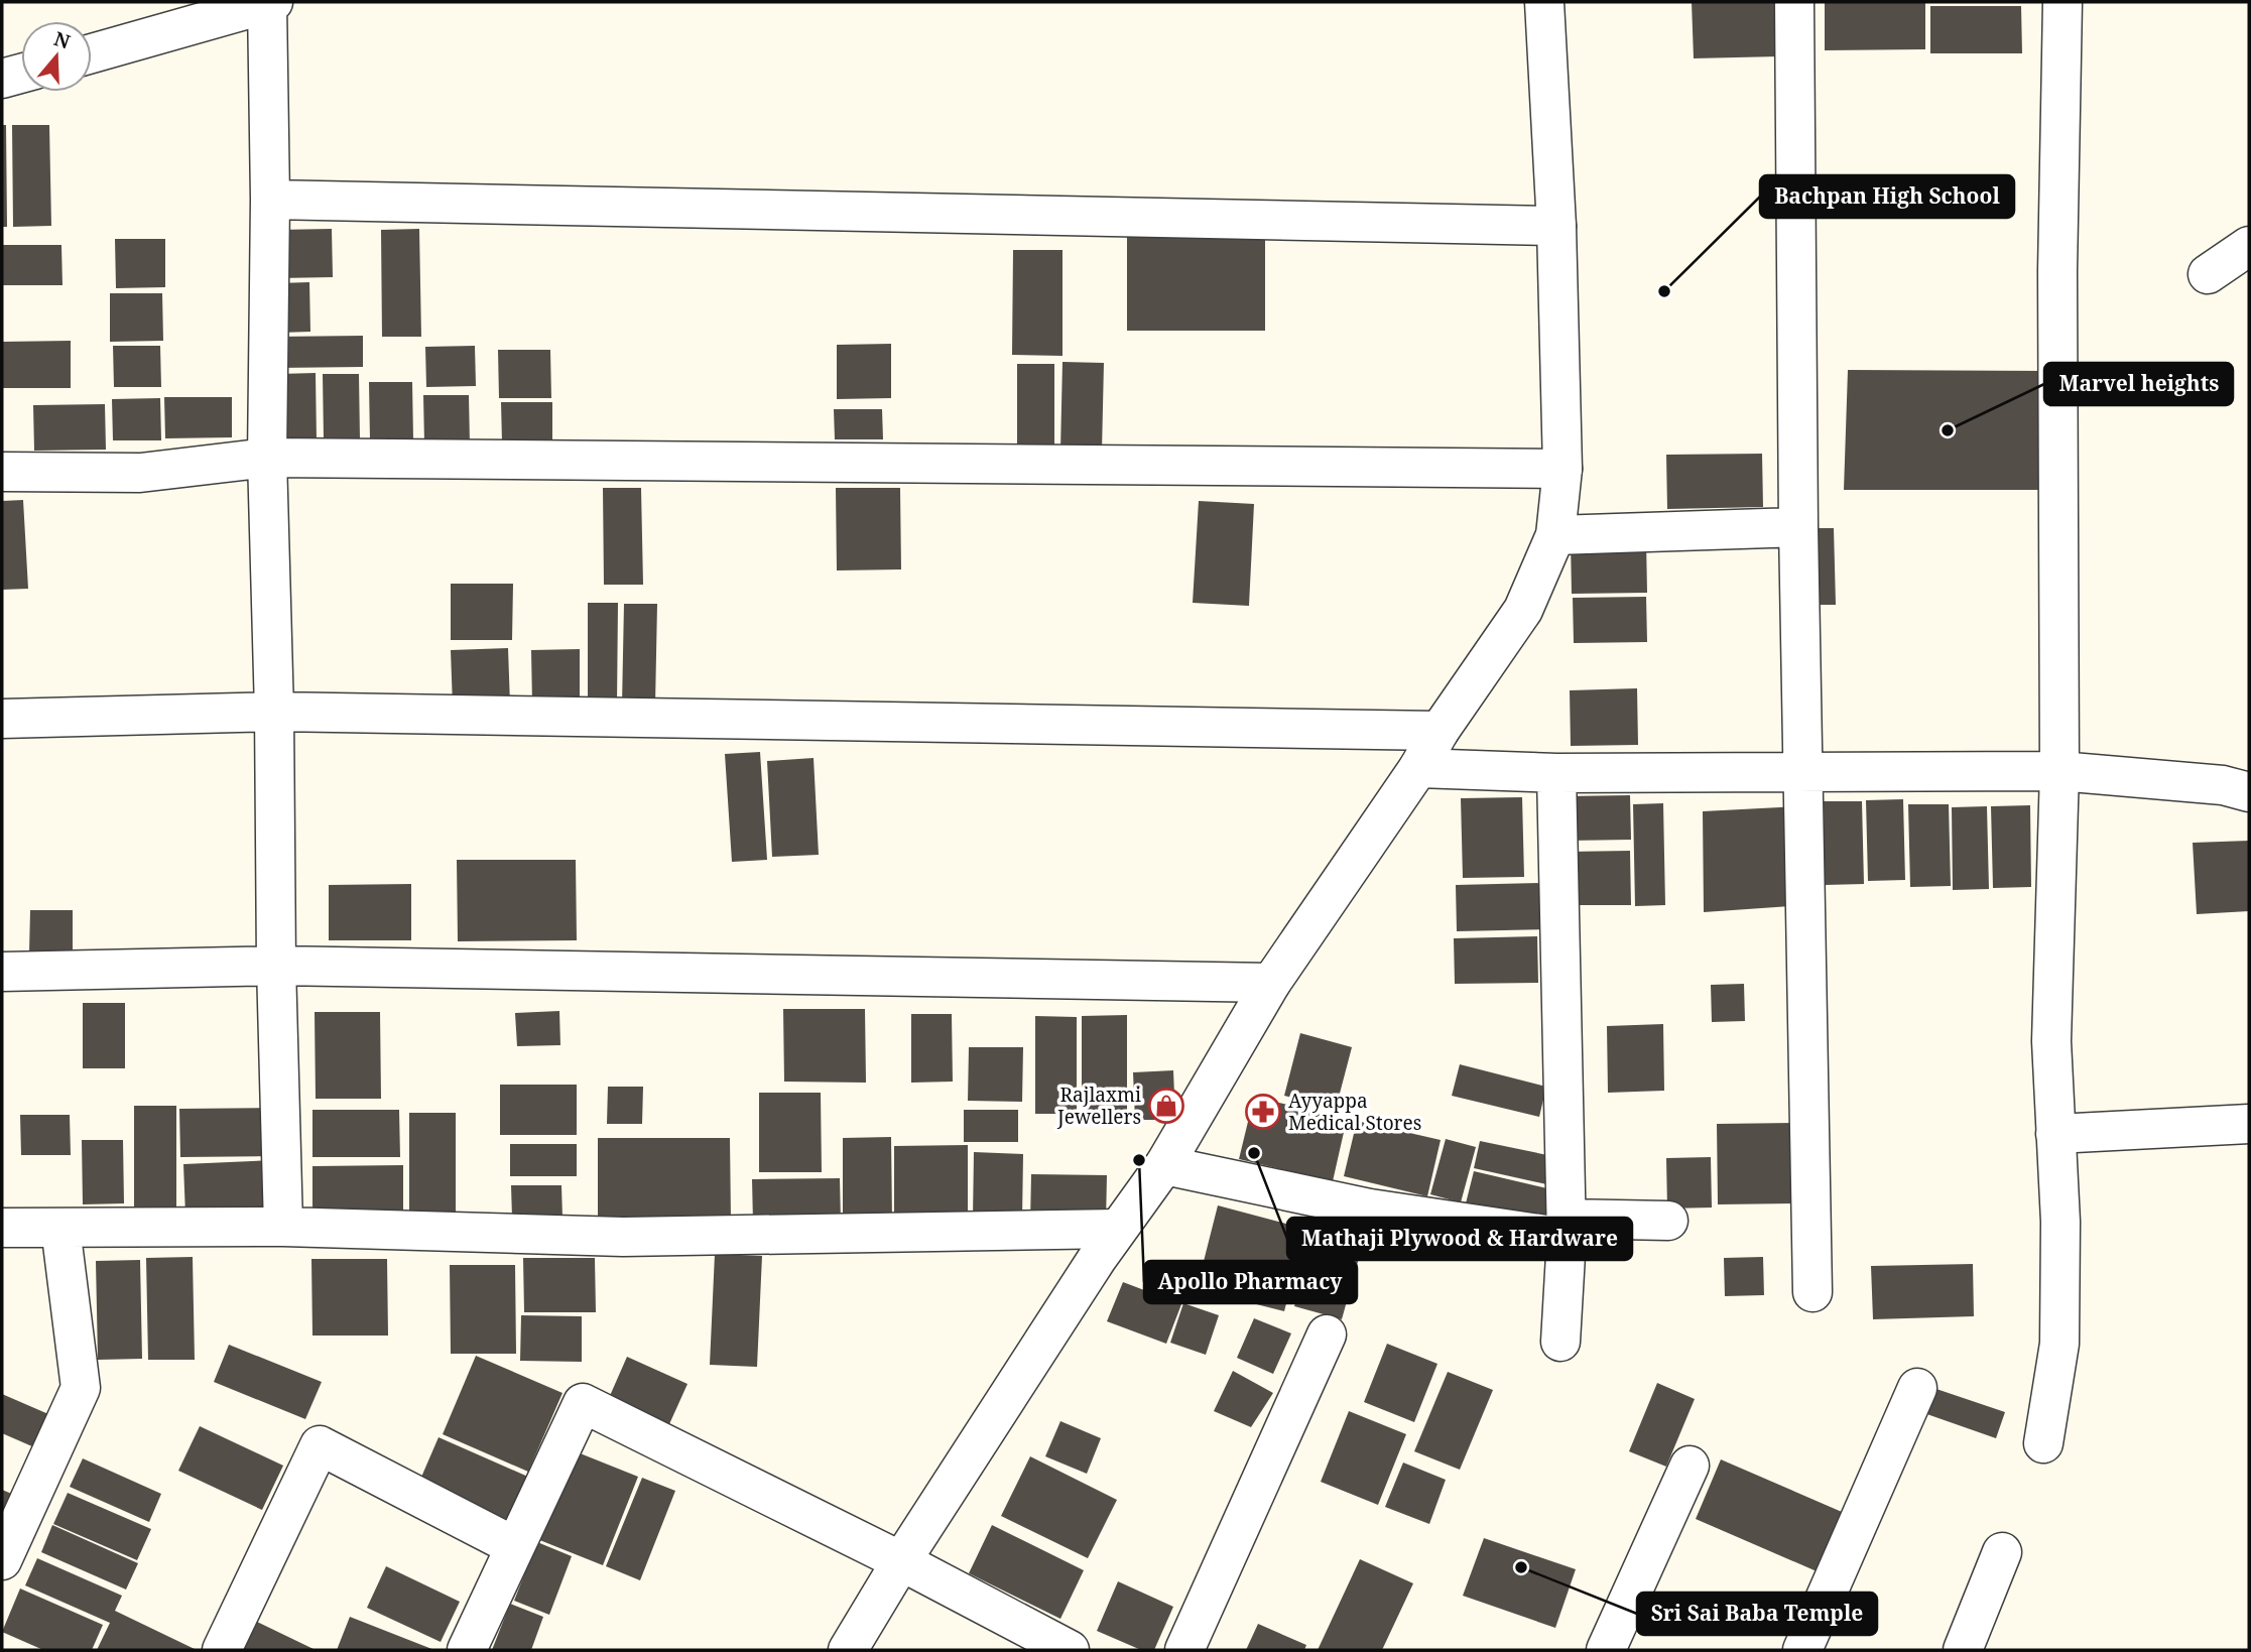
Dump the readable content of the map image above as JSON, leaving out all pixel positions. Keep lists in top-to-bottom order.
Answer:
{
  "places": {
    "other": [
      "Bachpan High School",
      "Marvel heights",
      "Mathaji Plywood & Hardware",
      "Apollo Pharmacy",
      "Sri Sai Baba Temple"
    ],
    "shop": ["Rajlaxmi Jewellers"],
    "pharmacy": ["Ayyappa Medical Stores"]
  },
  "north": "top"
}
